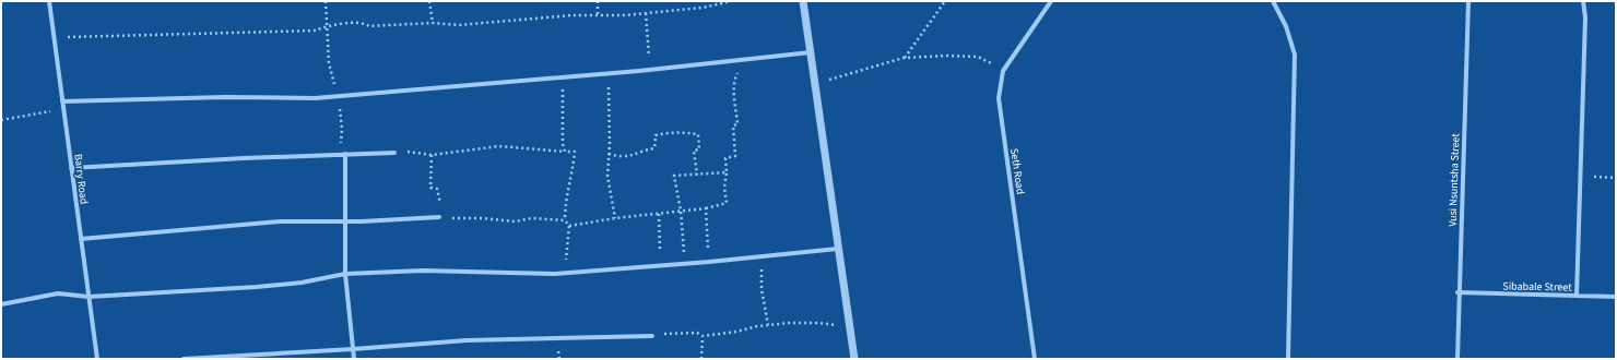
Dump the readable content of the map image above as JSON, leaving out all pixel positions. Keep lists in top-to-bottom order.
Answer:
{
  "streets": {
    "street": [
      "Seth Road",
      "Barry Road",
      "Vusi Nsuntsha Street",
      "Sibabale Street"
    ]
  },
  "crossings": [
    ["Vusi Nsuntsha Street", "Sibabale Street"]
  ]
}
